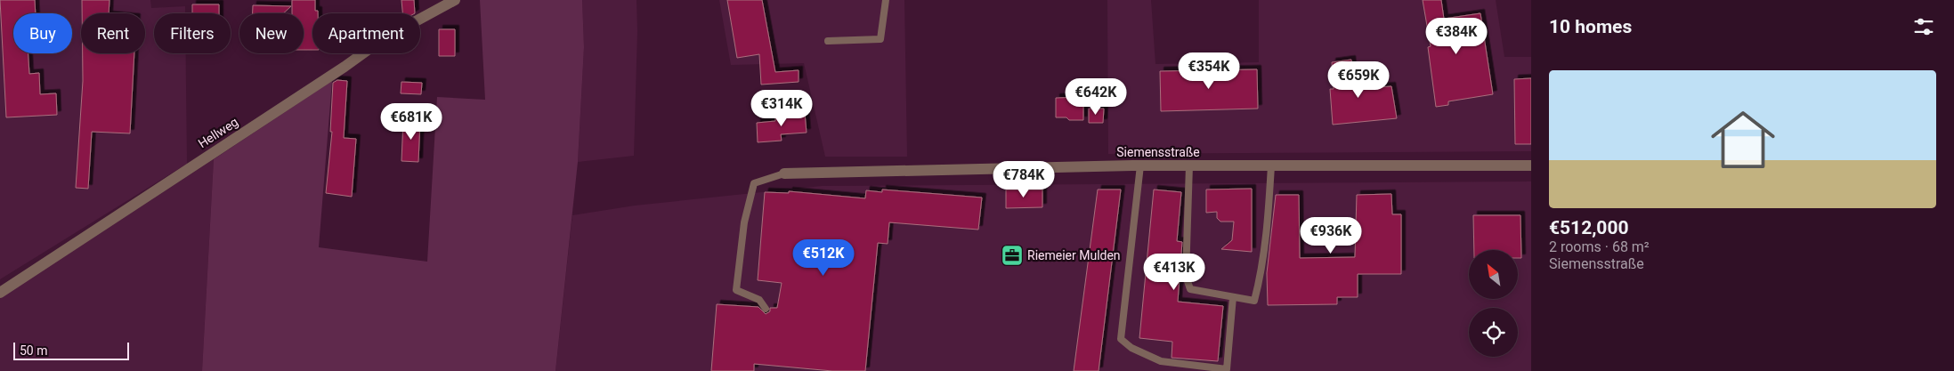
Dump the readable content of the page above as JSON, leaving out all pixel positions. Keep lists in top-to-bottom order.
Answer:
{
  "streets": {
    "street": ["Hellweg", "Siemensstraße"]
  },
  "places": {
    "office": ["Riemeier Mulden"]
  },
  "scale_bar": "50 m",
  "north": "top left",
  "page": {
    "heading": "10 homes",
    "chip": [
      "Buy",
      "Rent",
      "Filters",
      "New",
      "Apartment"
    ],
    "price": [
      "€384K",
      "€354K",
      "€659K",
      "€642K",
      "€314K",
      "€681K",
      "€784K",
      "€936K",
      "€512K",
      "€413K"
    ],
    "list": [
      {
        "name": "€512,000",
        "note": "2 rooms · 68 m² · Siemensstraße"
      }
    ],
    "scale": "50 m"
  }
}
